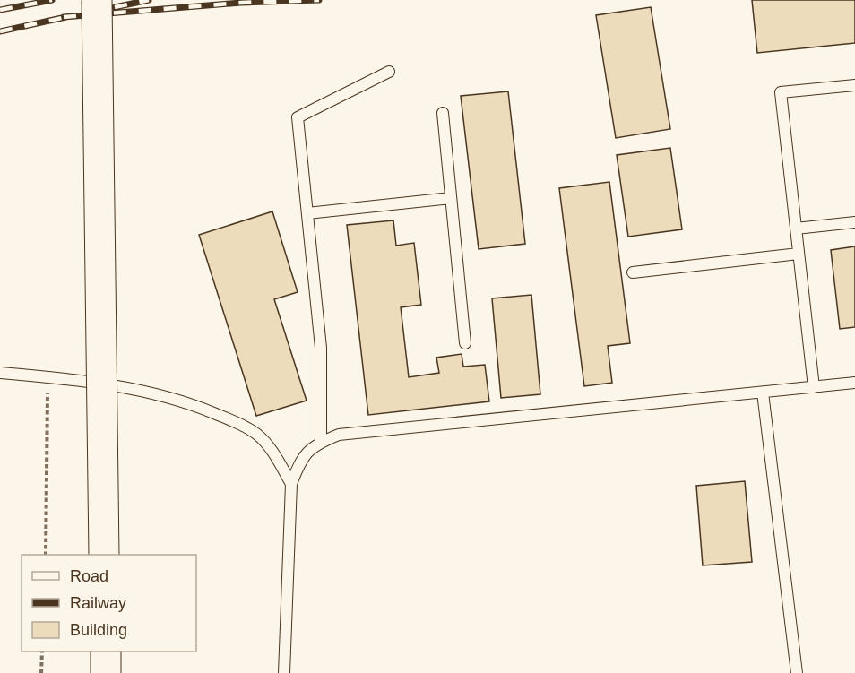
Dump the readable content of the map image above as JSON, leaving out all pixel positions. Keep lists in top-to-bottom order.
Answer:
{
  "legend": ["Road", "Railway", "Building"]
}
